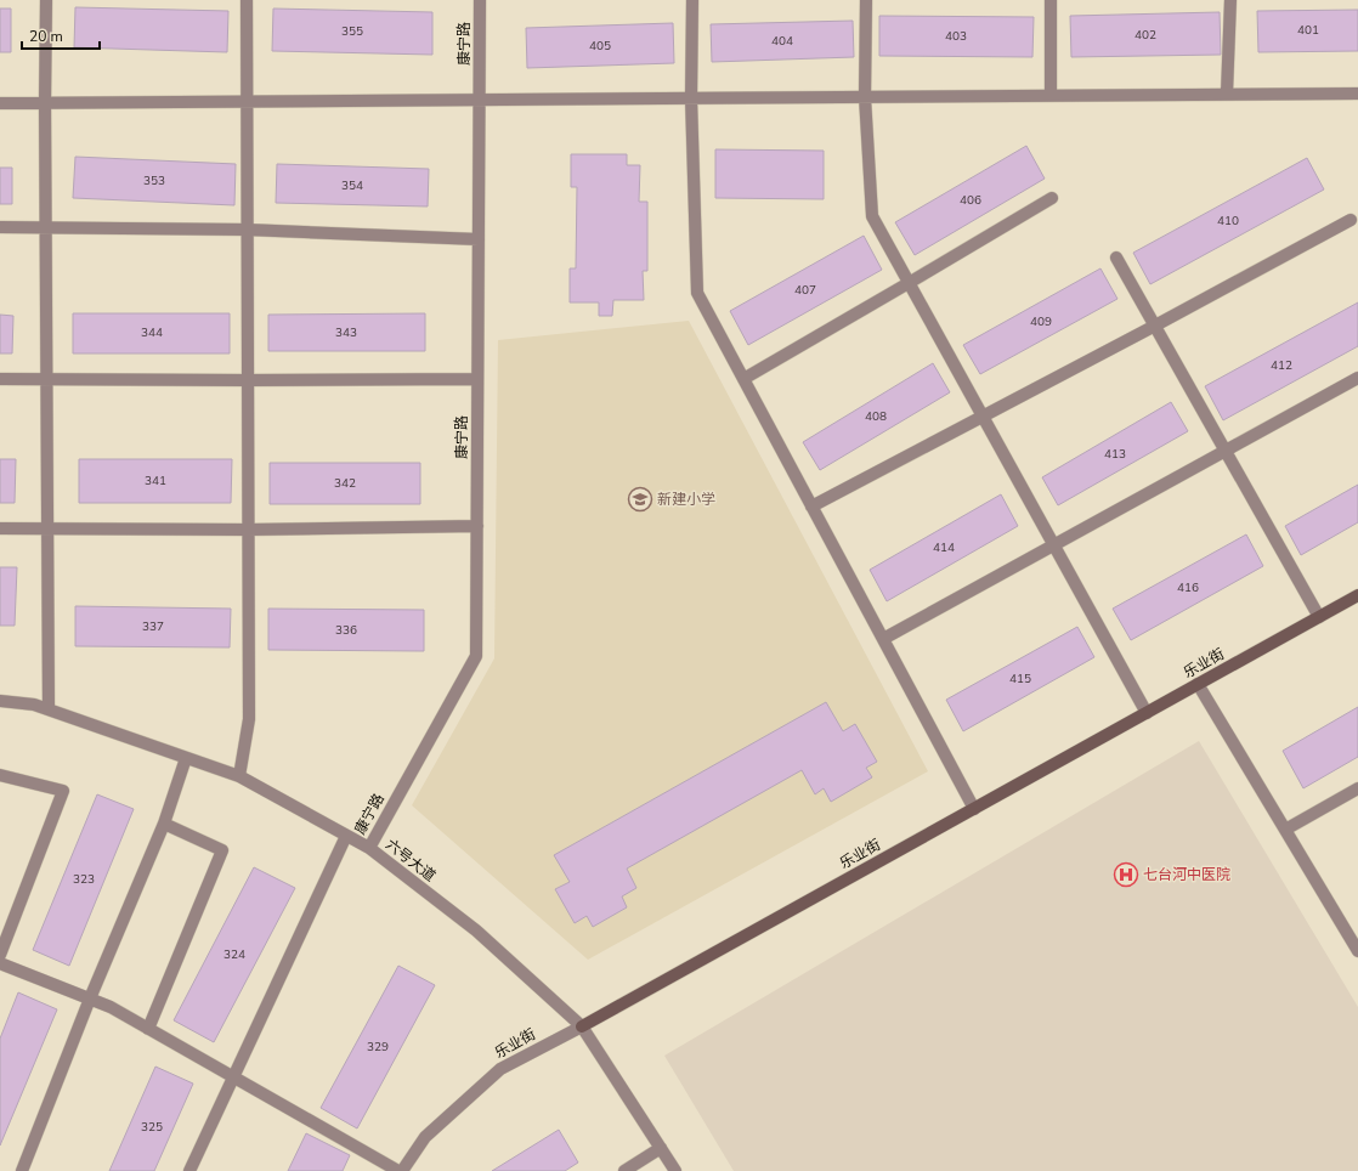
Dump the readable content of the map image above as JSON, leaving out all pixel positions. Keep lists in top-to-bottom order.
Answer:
{
  "streets": {
    "street": ["康宁路", "乐业街", "六号大道"]
  },
  "crossings": [
    ["康宁路", "六号大道"],
    ["乐业街", "六号大道"]
  ],
  "places": {
    "school or university": ["新建小学"],
    "hospital": ["七台河中医院"]
  },
  "house_numbers": [
    "401",
    "355",
    "402",
    "403",
    "404",
    "405",
    "353",
    "354",
    "406",
    "410",
    "407",
    "409",
    "344",
    "343",
    "412",
    "408",
    "413",
    "341",
    "342",
    "414",
    "416",
    "337",
    "336",
    "415",
    "323",
    "324",
    "329",
    "325"
  ],
  "scale_bar": "20 m"
}
